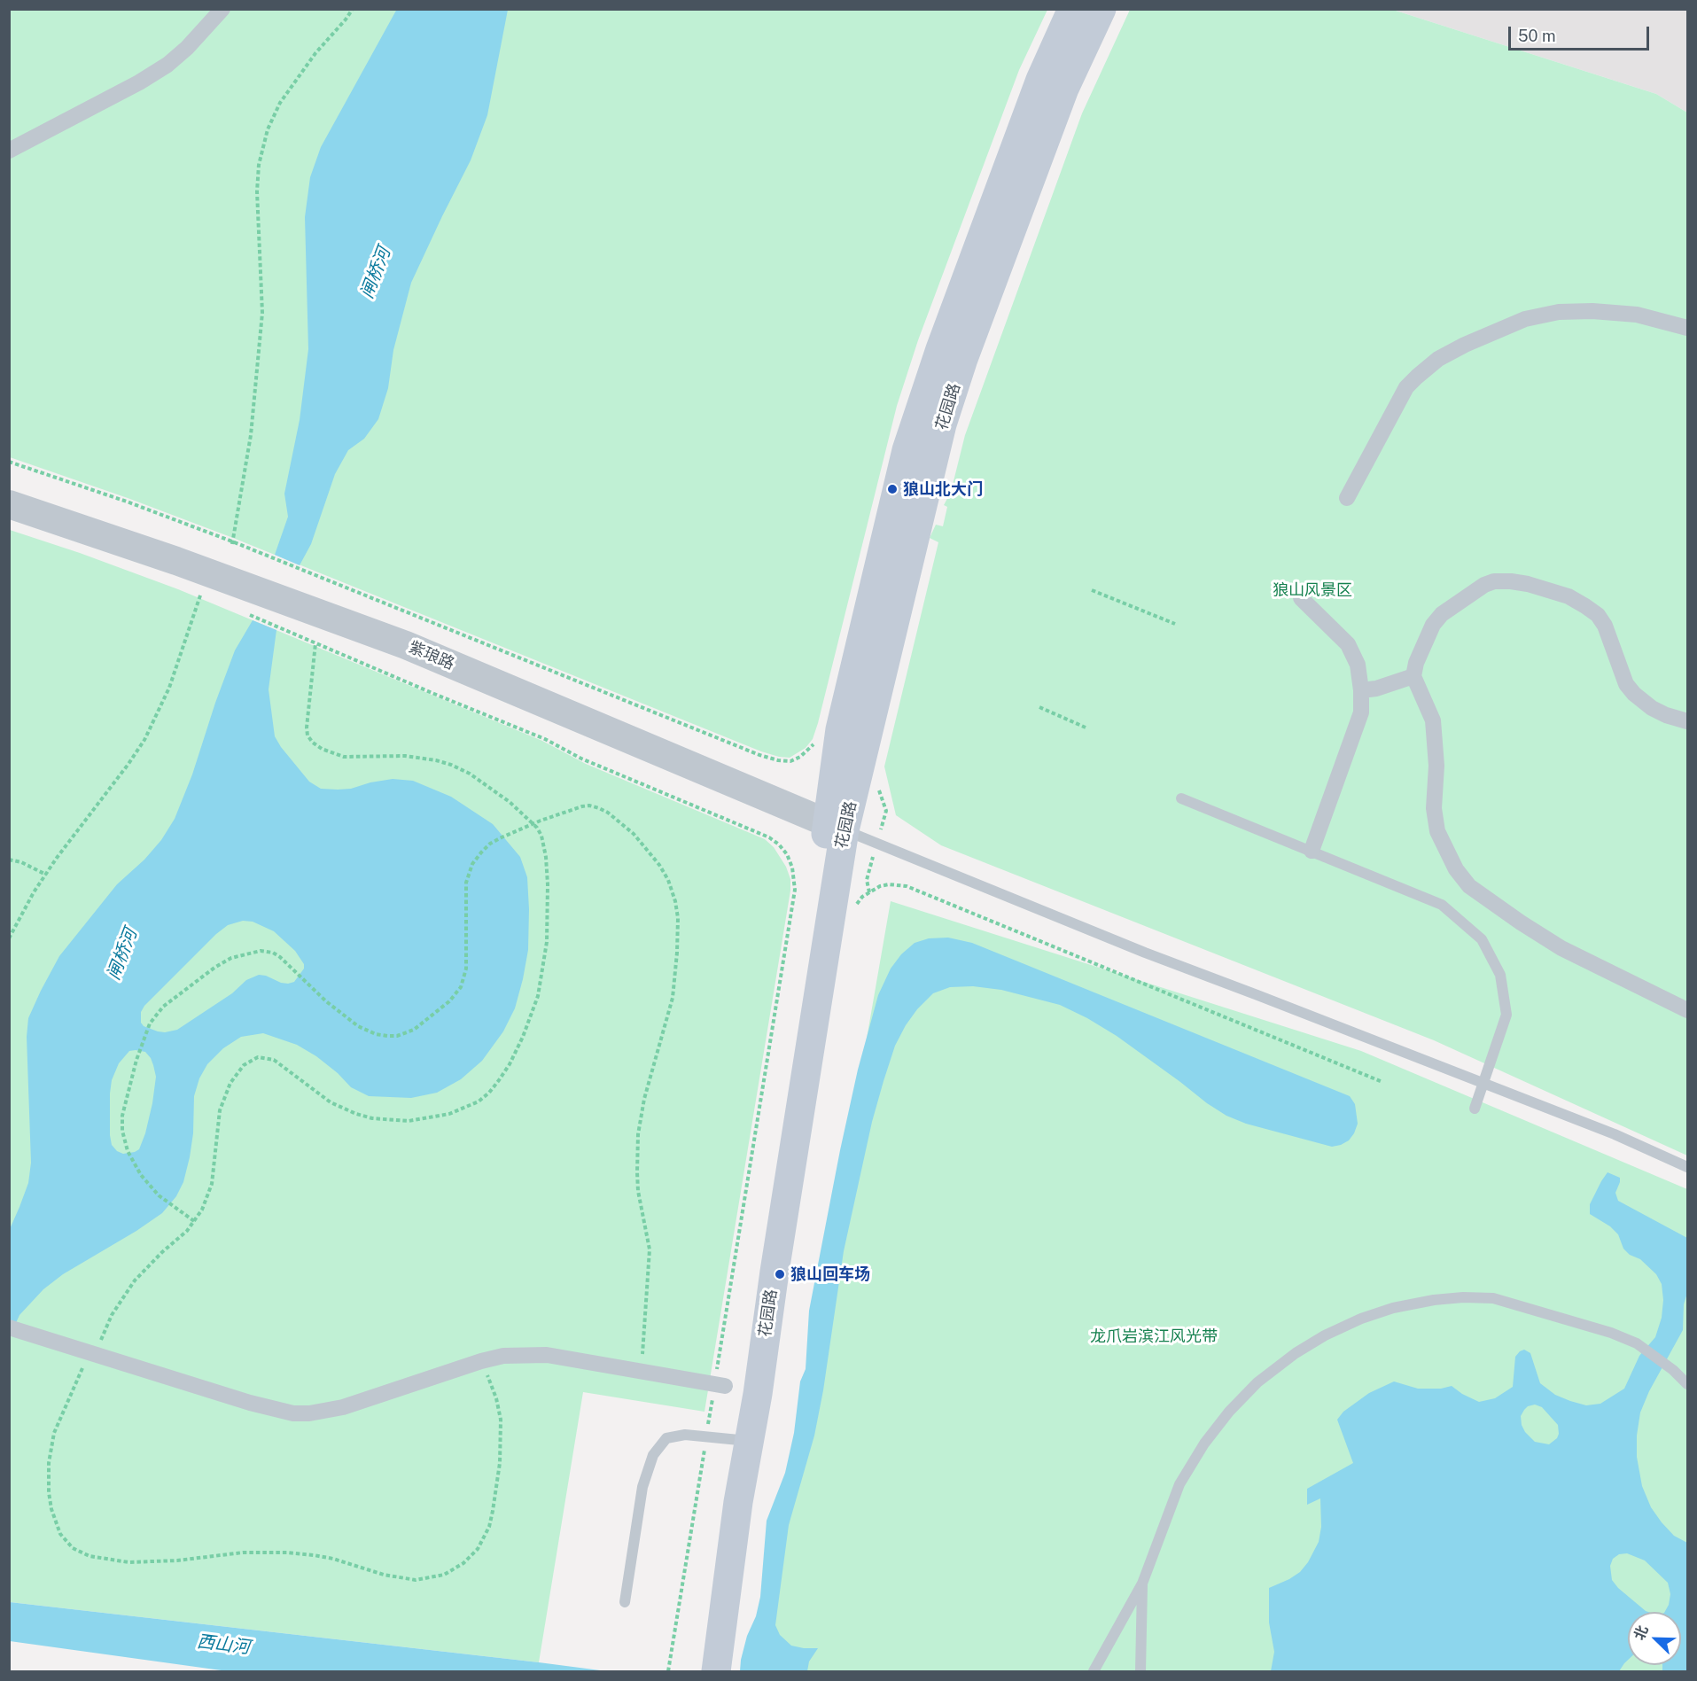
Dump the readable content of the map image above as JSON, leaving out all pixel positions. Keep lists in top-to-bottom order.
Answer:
{
  "streets": {
    "main road": ["花园路"],
    "street": ["紫琅路"]
  },
  "crossings": [
    ["花园路", "紫琅路"]
  ],
  "water": ["闸桥河", "西山河"],
  "parks": ["狼山风景区", "龙爪岩滨江风光带"],
  "places": ["狼山北大门", "狼山回车场"],
  "scale_bar": "50 m",
  "north": "top left"
}
